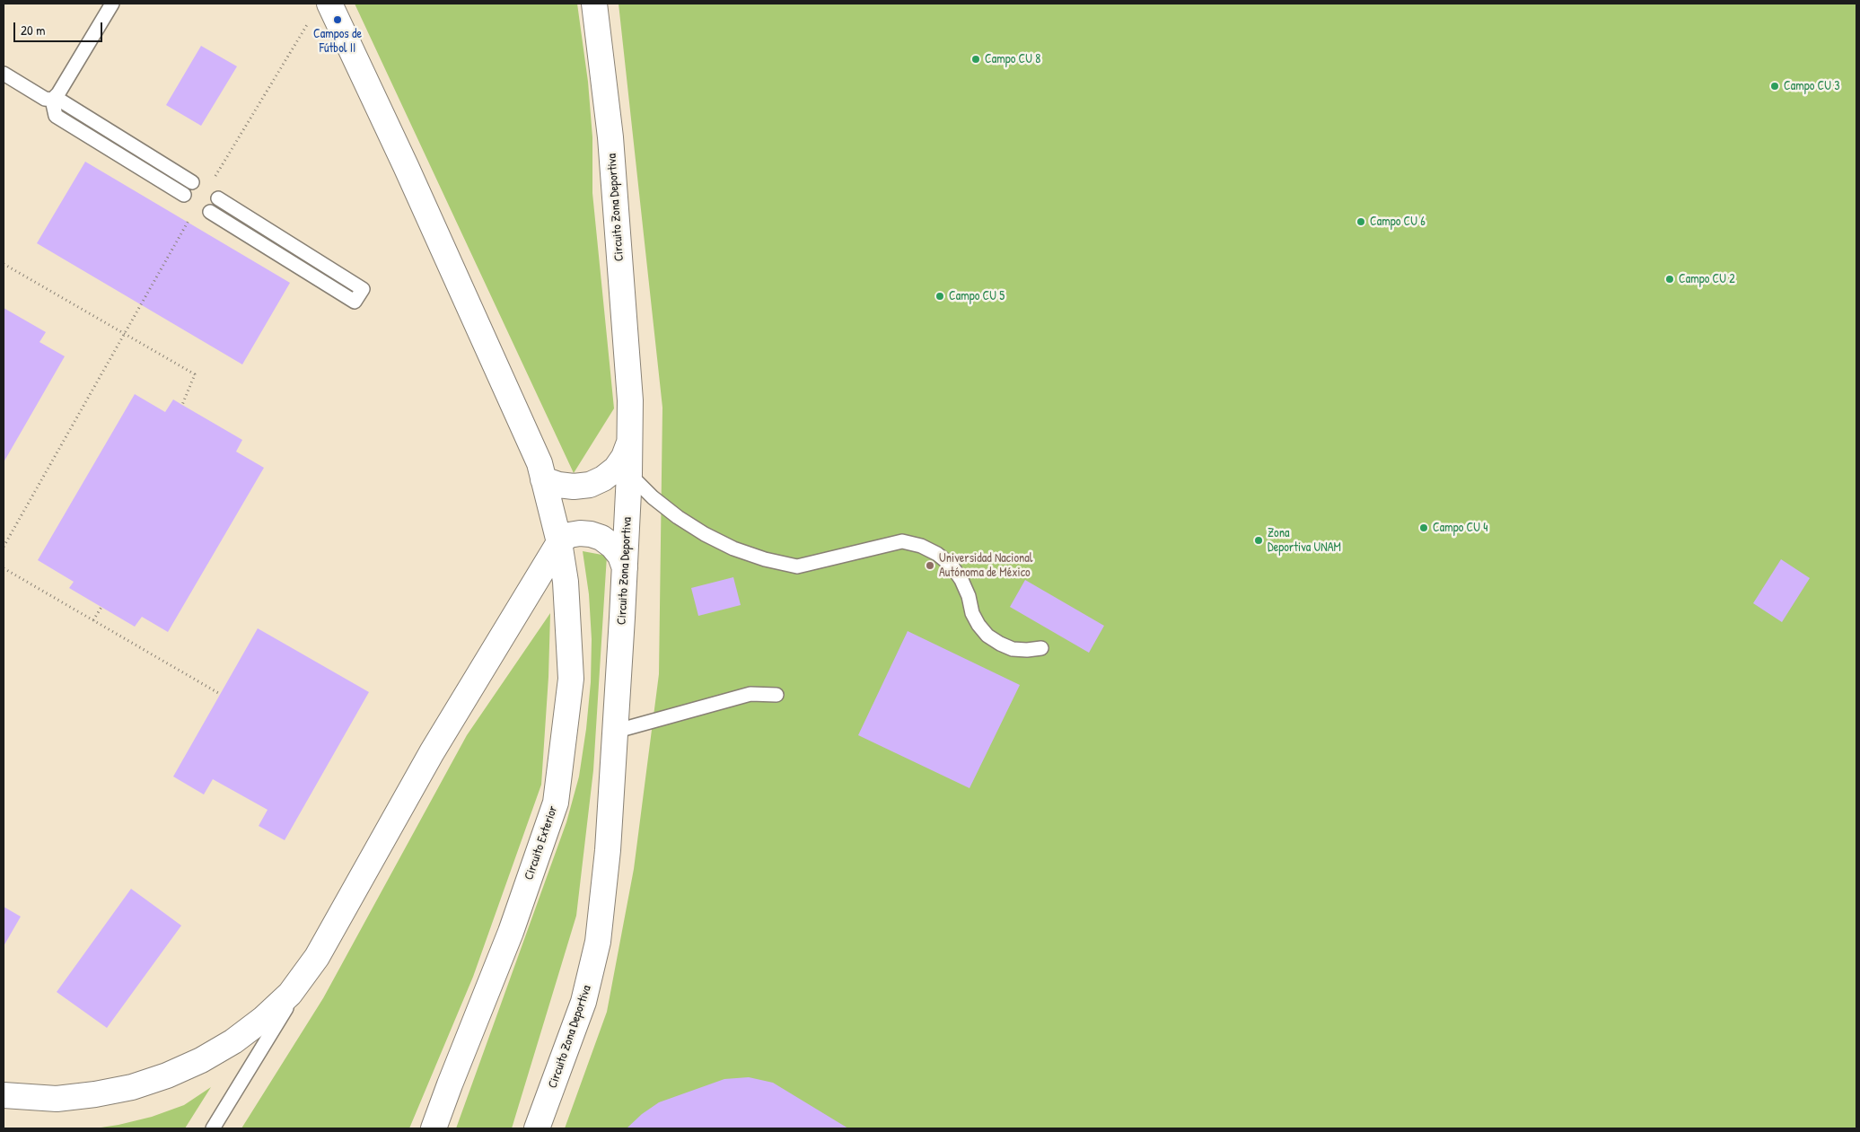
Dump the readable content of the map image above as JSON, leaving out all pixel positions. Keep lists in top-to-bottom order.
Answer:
{
  "streets": {
    "street": ["Circuito Zona Deportiva", "Circuito Exterior"]
  },
  "places": [
    "Campos de Fútbol II",
    "Campo CU 8",
    "Campo CU 3",
    "Campo CU 6",
    "Campo CU 2",
    "Campo CU 5",
    "Campo CU 4",
    "Zona Deportiva UNAM",
    "Universidad Nacional Autónoma de México"
  ],
  "scale_bar": "20 m"
}
